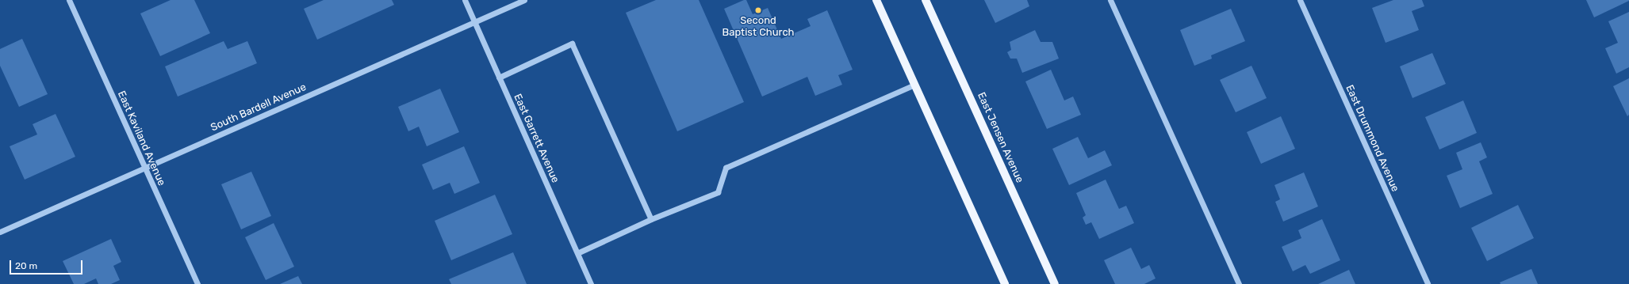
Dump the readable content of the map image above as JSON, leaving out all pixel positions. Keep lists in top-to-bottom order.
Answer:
{
  "streets": {
    "main road": ["East Jensen Avenue"],
    "street": [
      "South Bardell Avenue",
      "East Kaviland Avenue",
      "East Garrett Avenue",
      "East Drummond Avenue"
    ]
  },
  "crossings": [
    ["South Bardell Avenue", "East Kaviland Avenue"],
    ["South Bardell Avenue", "East Garrett Avenue"]
  ],
  "places": ["Second Baptist Church"],
  "scale_bar": "20 m"
}
